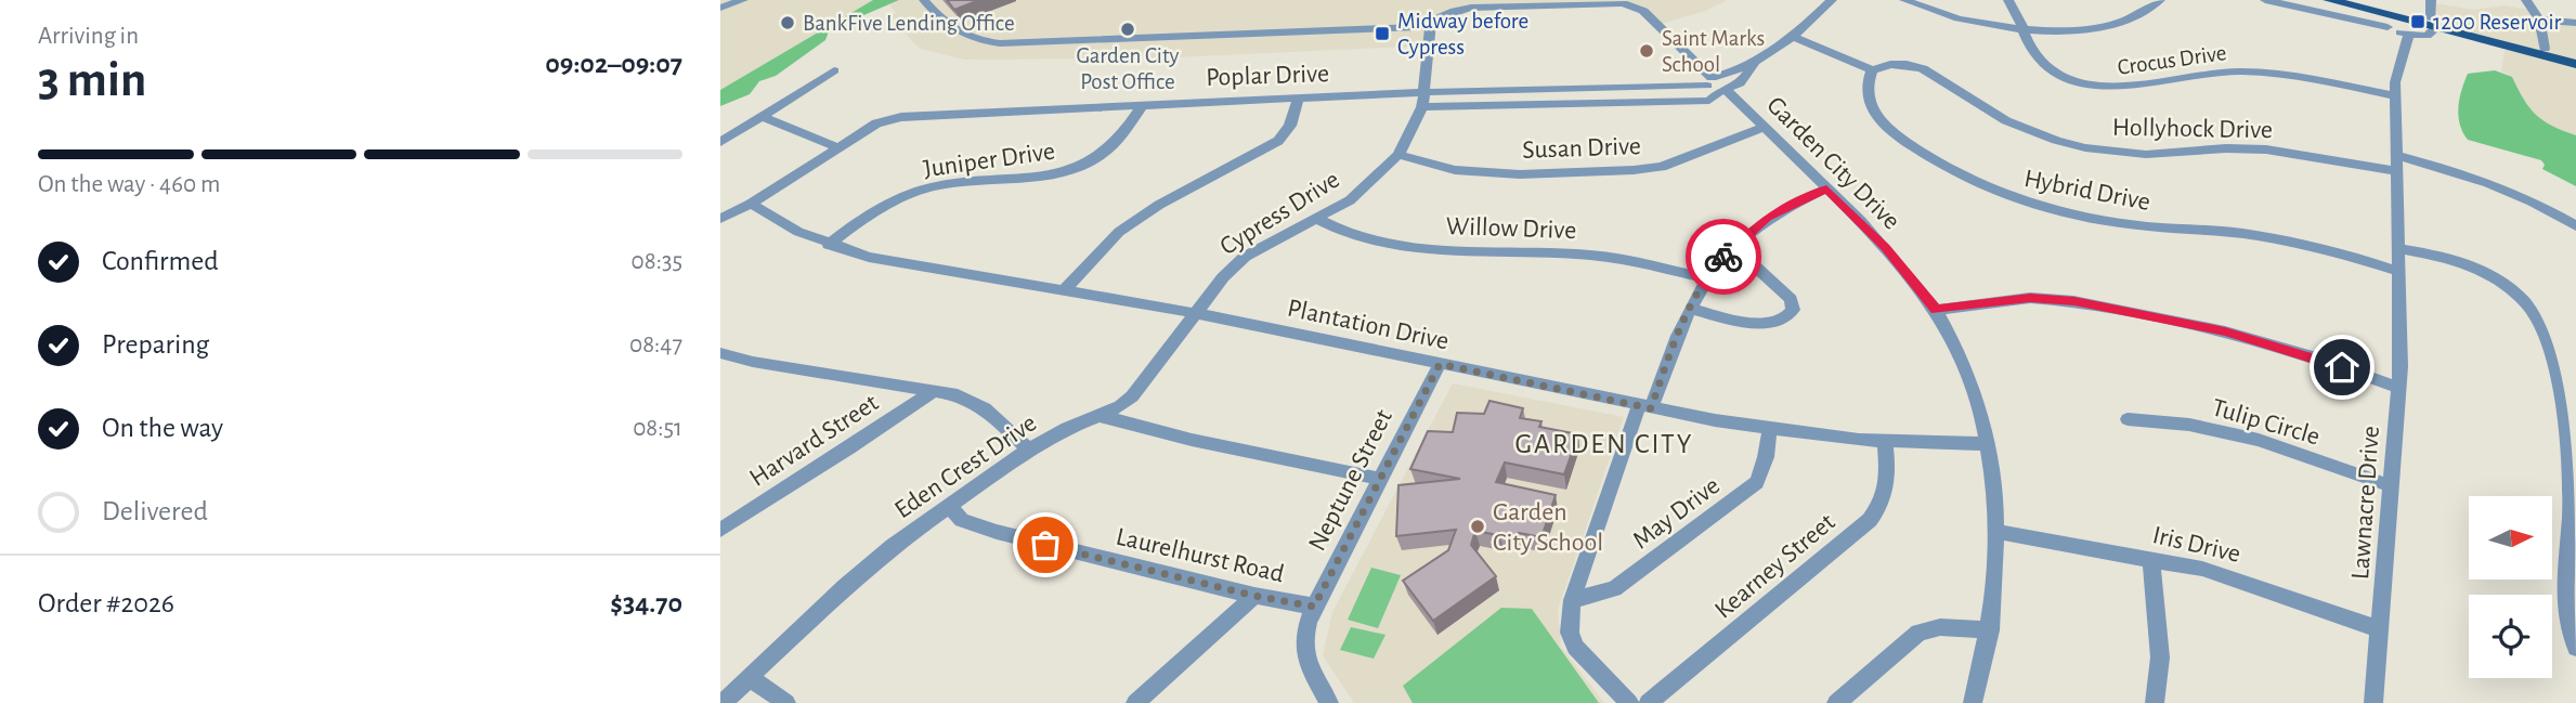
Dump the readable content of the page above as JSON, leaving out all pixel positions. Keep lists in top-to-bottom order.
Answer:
{
  "streets": {
    "street": [
      "Crocus Drive",
      "Poplar Drive",
      "Hollyhock Drive",
      "Susan Drive",
      "Juniper Drive",
      "Garden City Drive",
      "Hybrid Drive",
      "Cypress Drive",
      "Willow Drive",
      "Plantation Drive",
      "Tulip Circle",
      "Harvard Street",
      "Eden Crest Drive",
      "Neptune Street",
      "Lawnacre Drive",
      "May Drive",
      "Iris Drive",
      "Laurelhurst Road",
      "Kearney Street"
    ]
  },
  "crossings": [
    ["Crocus Drive", "Lawnacre Drive"],
    ["Poplar Drive", "Juniper Drive"],
    ["Poplar Drive", "Garden City Drive"],
    ["Poplar Drive", "Cypress Drive"],
    ["Poplar Drive", "Plantation Drive"],
    ["Hollyhock Drive", "Hybrid Drive"],
    ["Hollyhock Drive", "Lawnacre Drive"],
    ["Susan Drive", "Garden City Drive"],
    ["Susan Drive", "Cypress Drive"],
    ["Juniper Drive", "Plantation Drive"],
    ["Garden City Drive", "Plantation Drive"],
    ["Garden City Drive", "Iris Drive"],
    ["Hybrid Drive", "Lawnacre Drive"],
    ["Cypress Drive", "Willow Drive"],
    ["Cypress Drive", "Plantation Drive"],
    ["Cypress Drive", "Eden Crest Drive"],
    ["Plantation Drive", "Neptune Street"],
    ["Plantation Drive", "May Drive"],
    ["Plantation Drive", "Kearney Street"],
    ["Tulip Circle", "Lawnacre Drive"],
    ["Eden Crest Drive", "Laurelhurst Road"],
    ["Neptune Street", "Laurelhurst Road"],
    ["Lawnacre Drive", "Iris Drive"]
  ],
  "districts": ["GARDEN CITY"],
  "places": {
    "transit": ["1200 Reservoir", "Midway before Cypress"],
    "other": [
      "BankFive Lending Office",
      "Garden City Post Office",
      "Saint Marks School",
      "Garden City School"
    ]
  },
  "north": "right",
  "page": {
    "heading": ["3 min", "Arriving in", "09:02–09:07"],
    "panel": ["Order #2026", "$34.70"],
    "bar": "On the way · 460 m",
    "list": [
      ["Confirmed", "08:35"],
      ["Preparing", "08:47"],
      ["On the way", "08:51"],
      "Delivered"
    ]
  }
}
